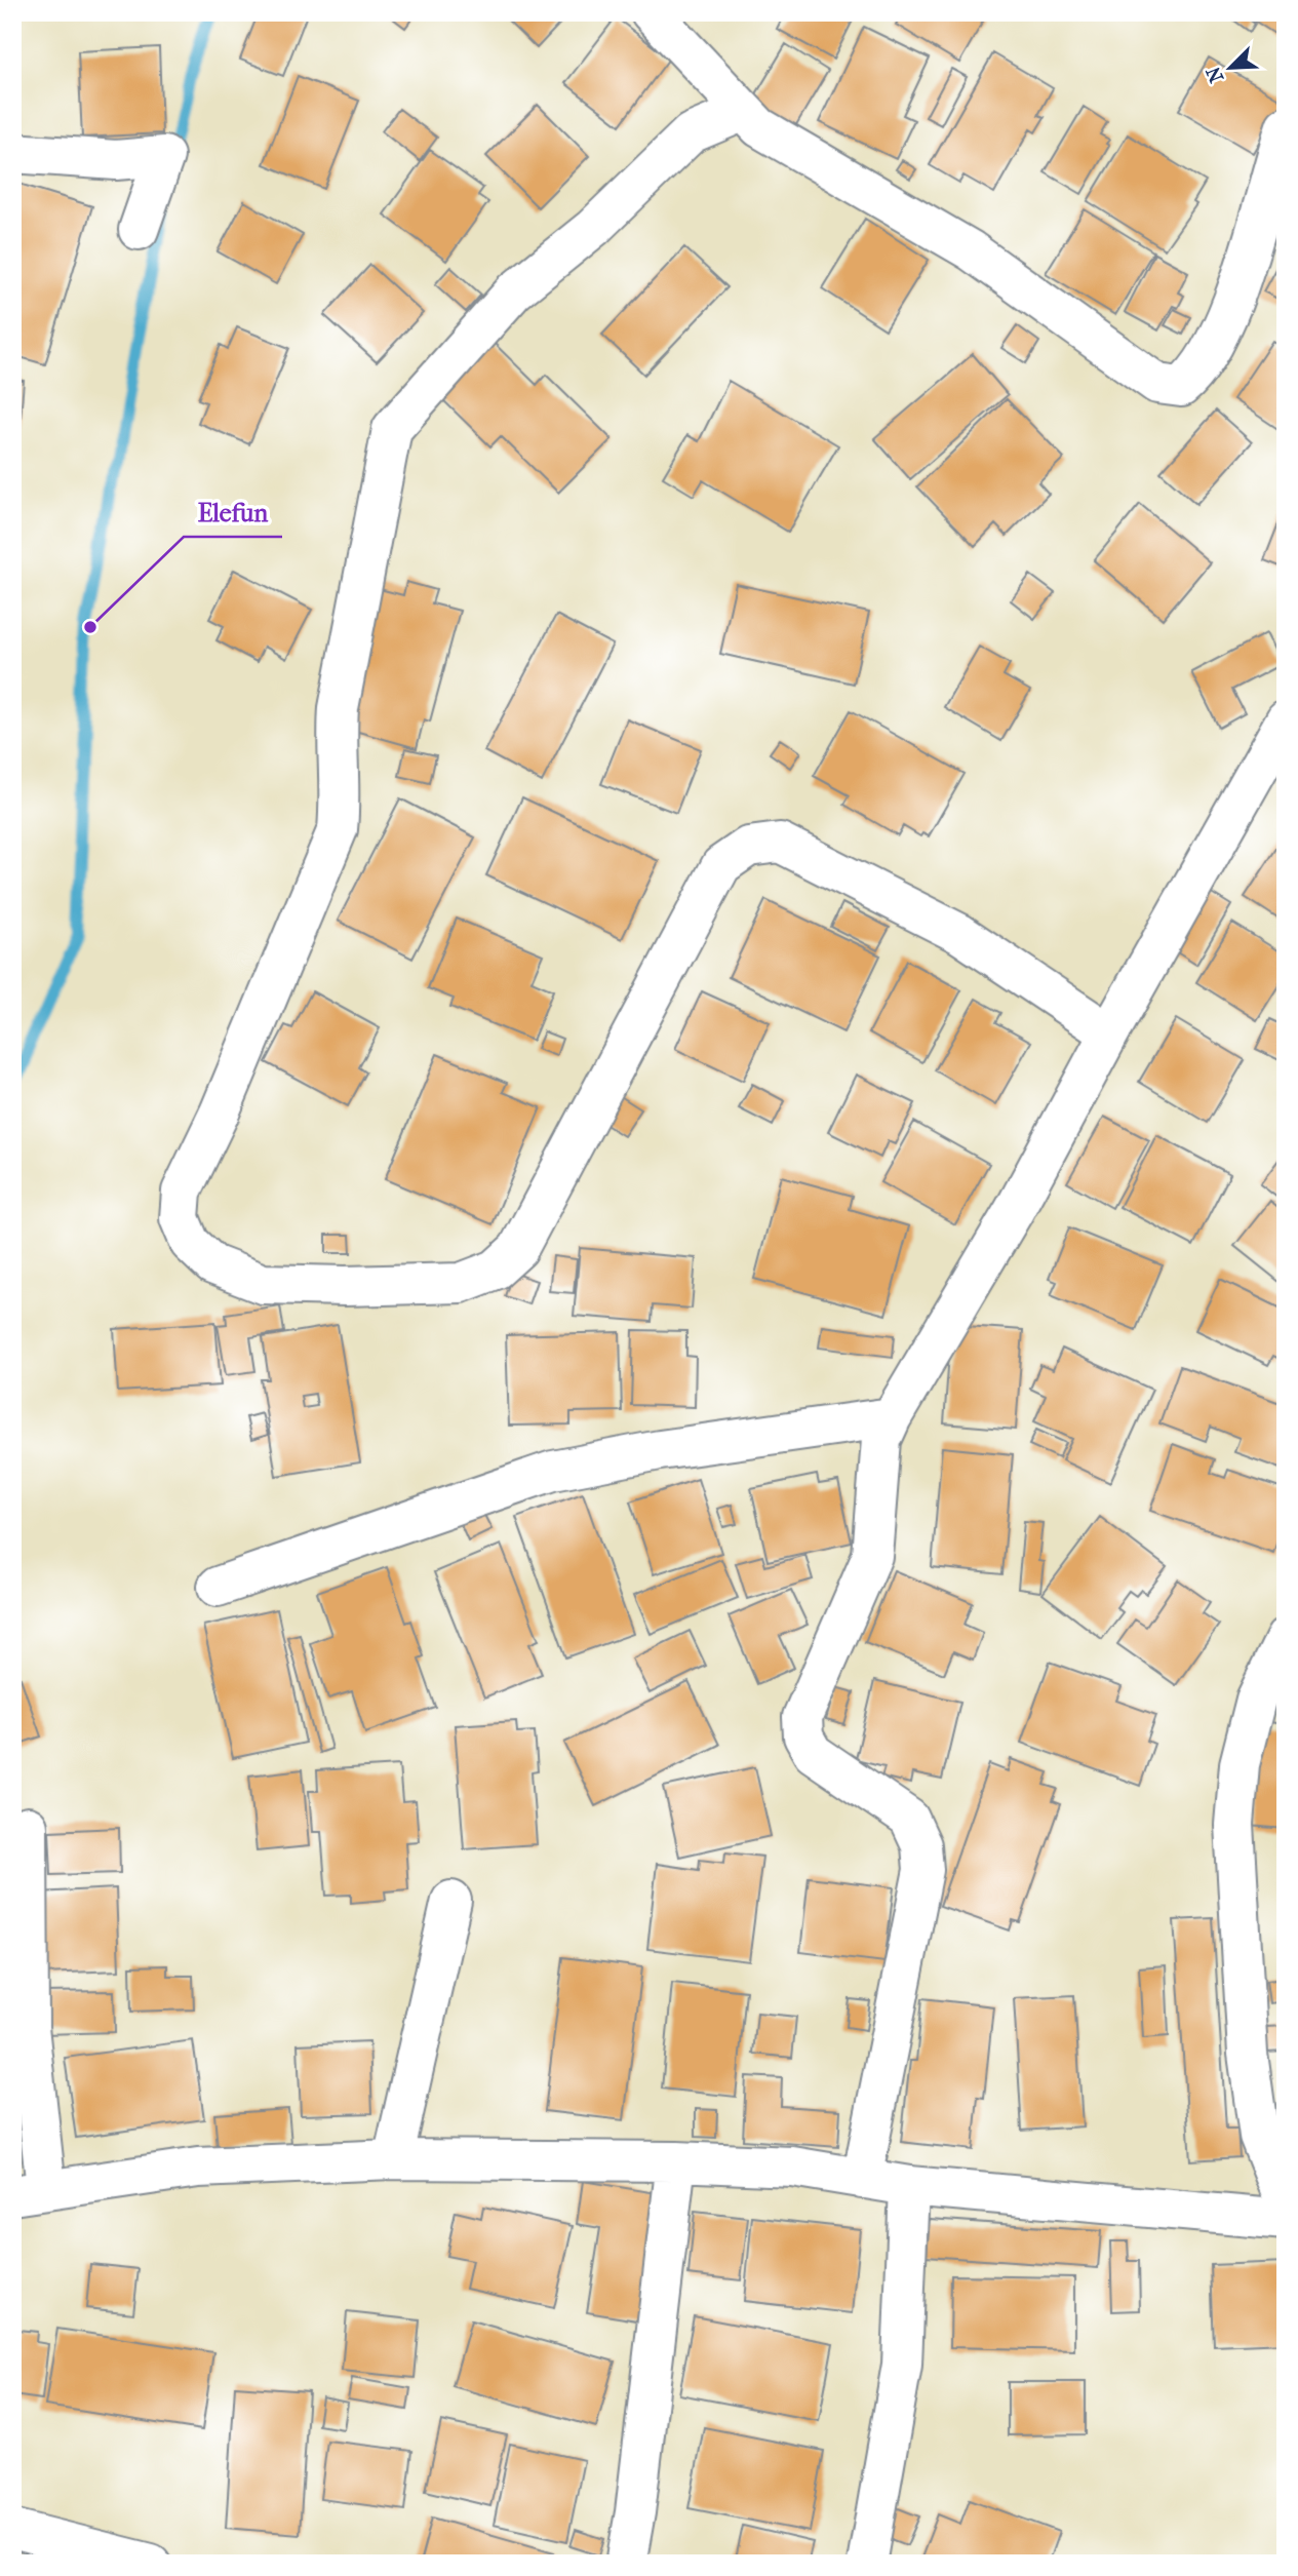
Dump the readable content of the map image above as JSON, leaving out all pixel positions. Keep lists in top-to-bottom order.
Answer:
{
  "places": ["Elefun"],
  "north": "bottom left"
}
